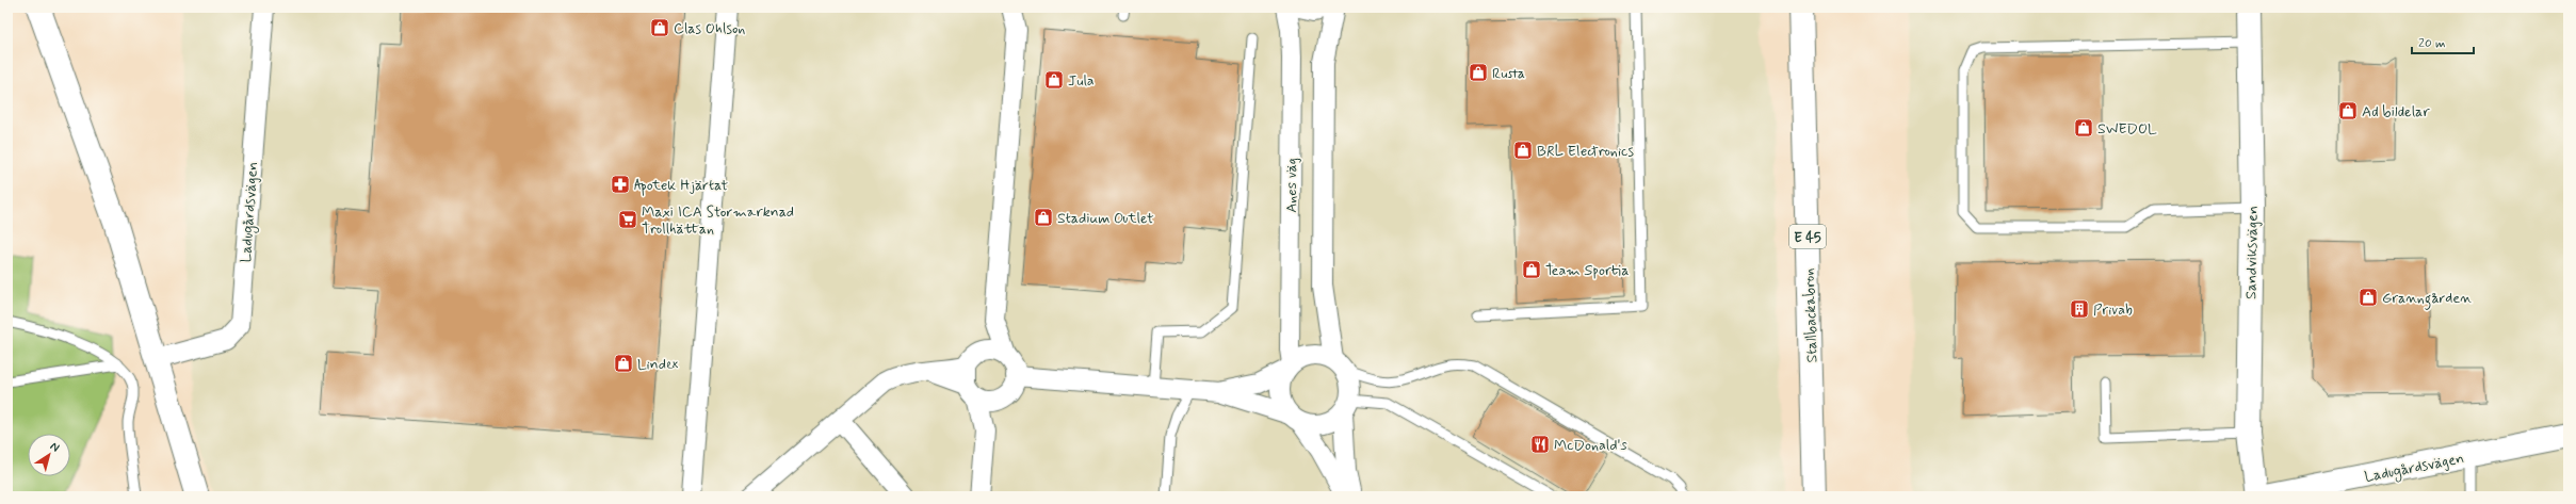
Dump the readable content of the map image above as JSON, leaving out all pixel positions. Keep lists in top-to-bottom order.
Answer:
{
  "streets": {
    "main road": [
      "Ladugårdsvägen",
      "E 45",
      "Sandviksvägen",
      "Stallbackabron"
    ],
    "street": ["Anes väg"]
  },
  "places": {
    "shop": [
      "Clas Ohlson",
      "Rusta",
      "Jula",
      "Ad bildelar",
      "SWEDOL",
      "BRL Electronics",
      "Stadium Outlet",
      "Team Sportia",
      "Granngården",
      "Lindex"
    ],
    "pharmacy": ["Apotek Hjärtat"],
    "supermarket": ["Maxi ICA Stormarknad Trollhättan"],
    "building": ["Privab"],
    "restaurant": ["McDonald's"]
  },
  "scale_bar": "20 m",
  "north": "top right"
}
